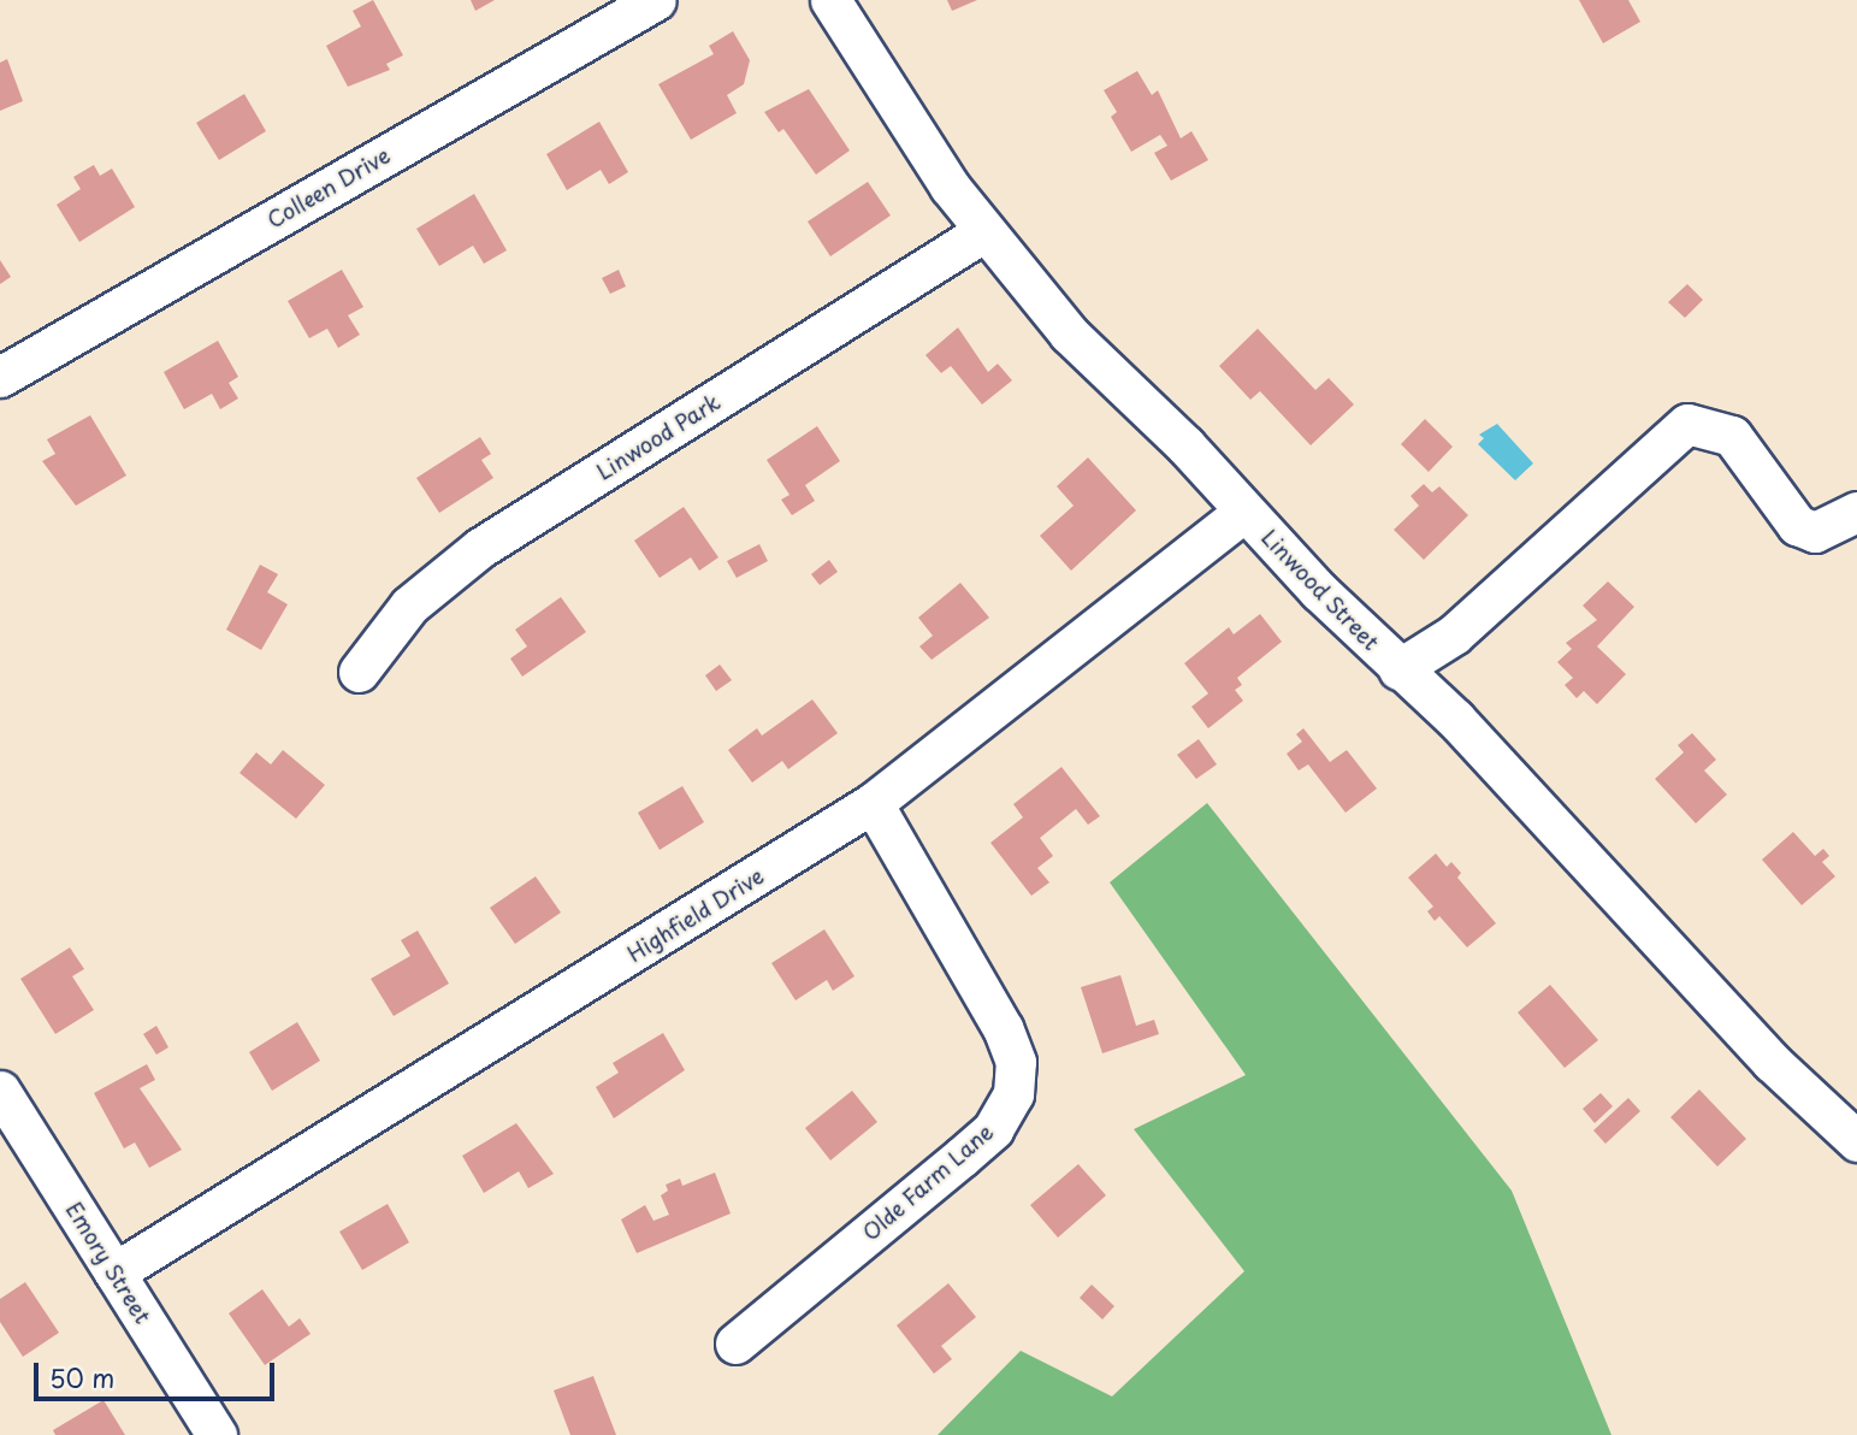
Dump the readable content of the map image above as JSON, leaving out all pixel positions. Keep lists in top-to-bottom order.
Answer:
{
  "streets": {
    "street": [
      "Colleen Drive",
      "Linwood Park",
      "Linwood Street",
      "Highfield Drive",
      "Olde Farm Lane",
      "Emory Street"
    ]
  },
  "crossings": [
    ["Linwood Park", "Linwood Street"],
    ["Linwood Street", "Highfield Drive"],
    ["Highfield Drive", "Olde Farm Lane"],
    ["Highfield Drive", "Emory Street"]
  ],
  "scale_bar": "50 m"
}
